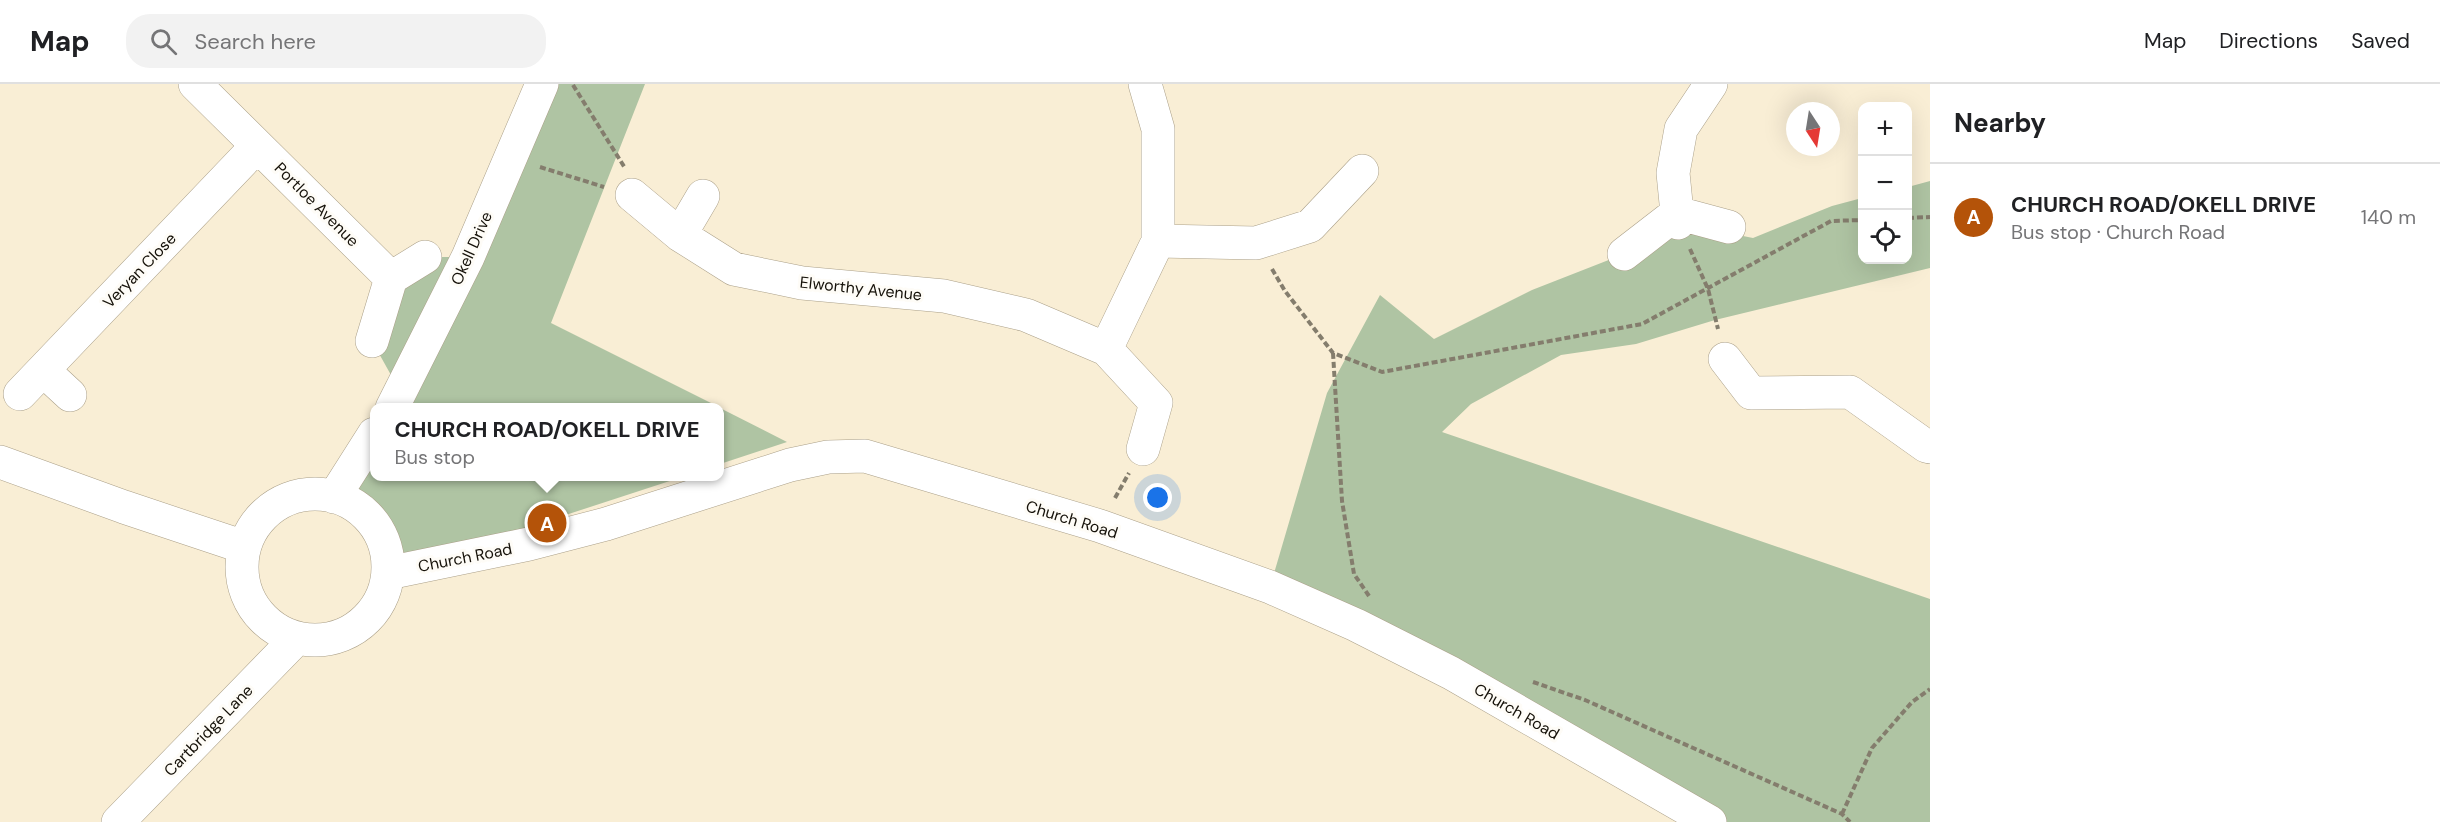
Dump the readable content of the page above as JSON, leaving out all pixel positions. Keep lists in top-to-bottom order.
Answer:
{
  "streets": {
    "street": [
      "Portloe Avenue",
      "Okell Drive",
      "Veryan Close",
      "Elworthy Avenue",
      "Church Road",
      "Cartbridge Lane"
    ]
  },
  "crossings": [
    ["Portloe Avenue", "Veryan Close"],
    ["Church Road", "Cartbridge Lane"]
  ],
  "north": "bottom",
  "page": {
    "header": "Map",
    "search": "Search here",
    "nav": ["Map", "Directions", "Saved"],
    "heading": "Nearby",
    "map_buttons": ["+", "−"],
    "list": [
      {
        "mark": "A",
        "name": "CHURCH ROAD/OKELL DRIVE",
        "note": "Bus stop · Church Road",
        "value": "140 m"
      }
    ],
    "popup": ["CHURCH ROAD/OKELL DRIVE", "Bus stop"],
    "pins": "A"
  }
}
